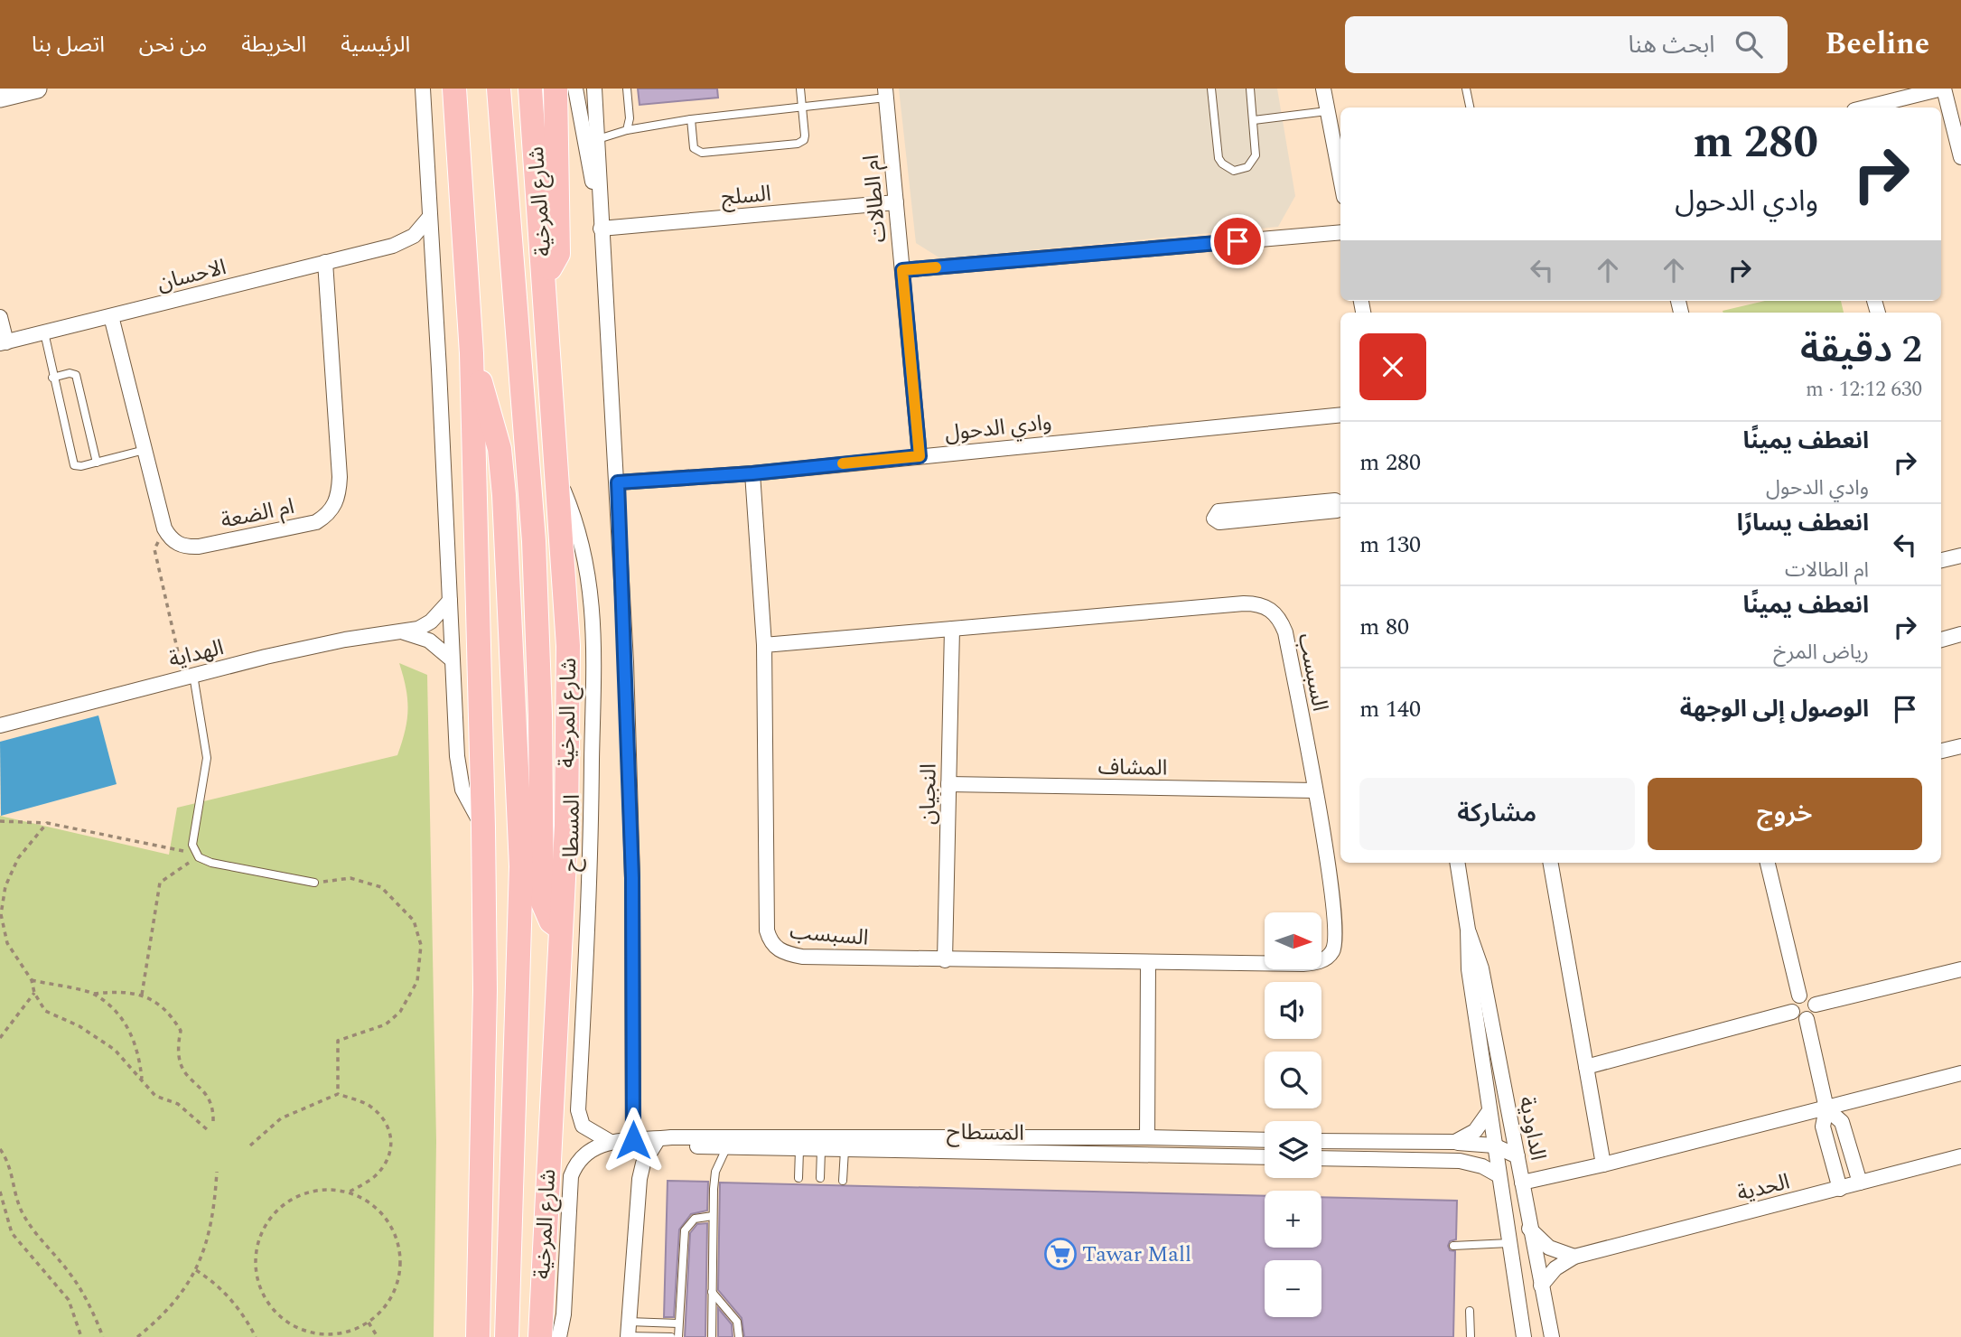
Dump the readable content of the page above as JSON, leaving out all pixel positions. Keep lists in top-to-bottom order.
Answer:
{
  "streets": {
    "highway": ["شارع المرخية"],
    "street": [
      "السلج",
      "ام الطالات",
      "الاحسان",
      "وادي الدحول",
      "ام الضعة",
      "الهداية",
      "السبسب",
      "المشاف",
      "النجيان",
      "المسطاح",
      "الداودية",
      "الحدية"
    ]
  },
  "crossings": [
    ["السلج", "ام الطالات"],
    ["ام الطالات", "وادي الدحول"],
    ["شارع المرخية", "المسطاح"],
    ["الاحسان", "ام الضعة"],
    ["وادي الدحول", "السبسب"],
    ["السبسب", "المشاف"],
    ["السبسب", "النجيان"],
    ["المشاف", "النجيان"],
    ["الداودية", "الحدية"]
  ],
  "places": {
    "supermarket": ["Tawar Mall"]
  },
  "north": "right",
  "page": {
    "header": "Beeline",
    "search": "ابحث هنا",
    "nav": [
      "الرئيسية",
      "الخريطة",
      "من نحن",
      "اتصل بنا"
    ],
    "turn": ["280 m", "وادي الدحول"],
    "heading": ["2 دقيقة", "630 m · 12:12"],
    "list": [
      {
        "name": "انعطف يمينًا",
        "note": "وادي الدحول",
        "value": "280 m"
      },
      {
        "name": "انعطف يسارًا",
        "note": "ام الطالات",
        "value": "130 m"
      },
      {
        "name": "انعطف يمينًا",
        "note": "رياض المرخ",
        "value": "80 m"
      },
      {
        "name": "الوصول إلى الوجهة",
        "value": "140 m"
      }
    ],
    "buttons": ["خروج", "مشاركة"],
    "map_buttons": ["+", "−"]
  }
}
